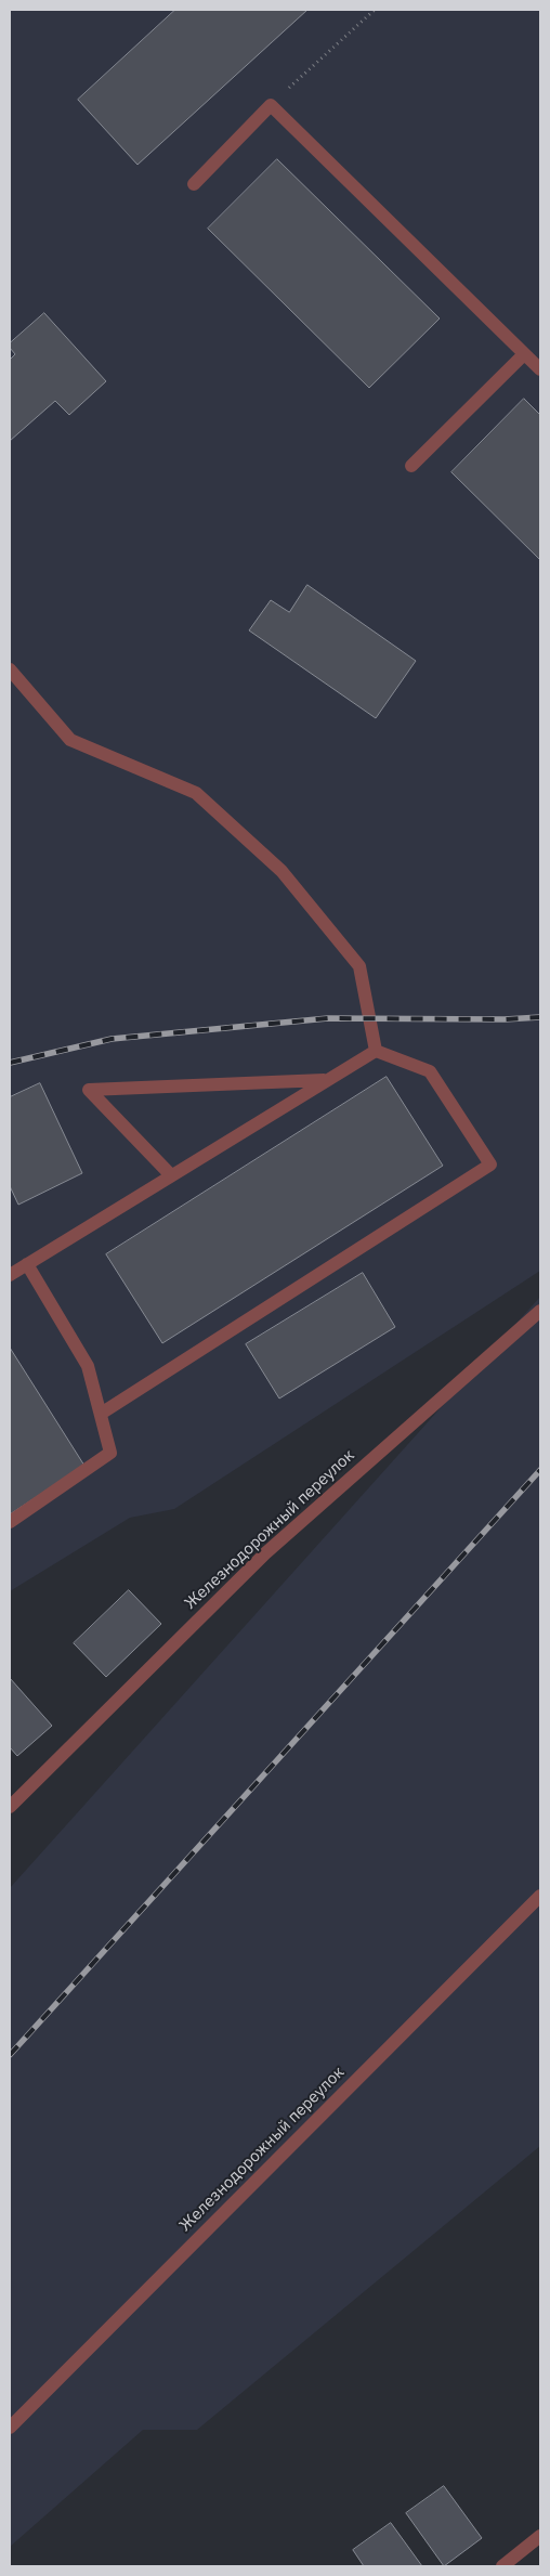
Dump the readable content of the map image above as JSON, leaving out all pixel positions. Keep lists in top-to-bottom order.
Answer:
{
  "streets": {
    "street": ["Железнодорожный переулок"]
  }
}
